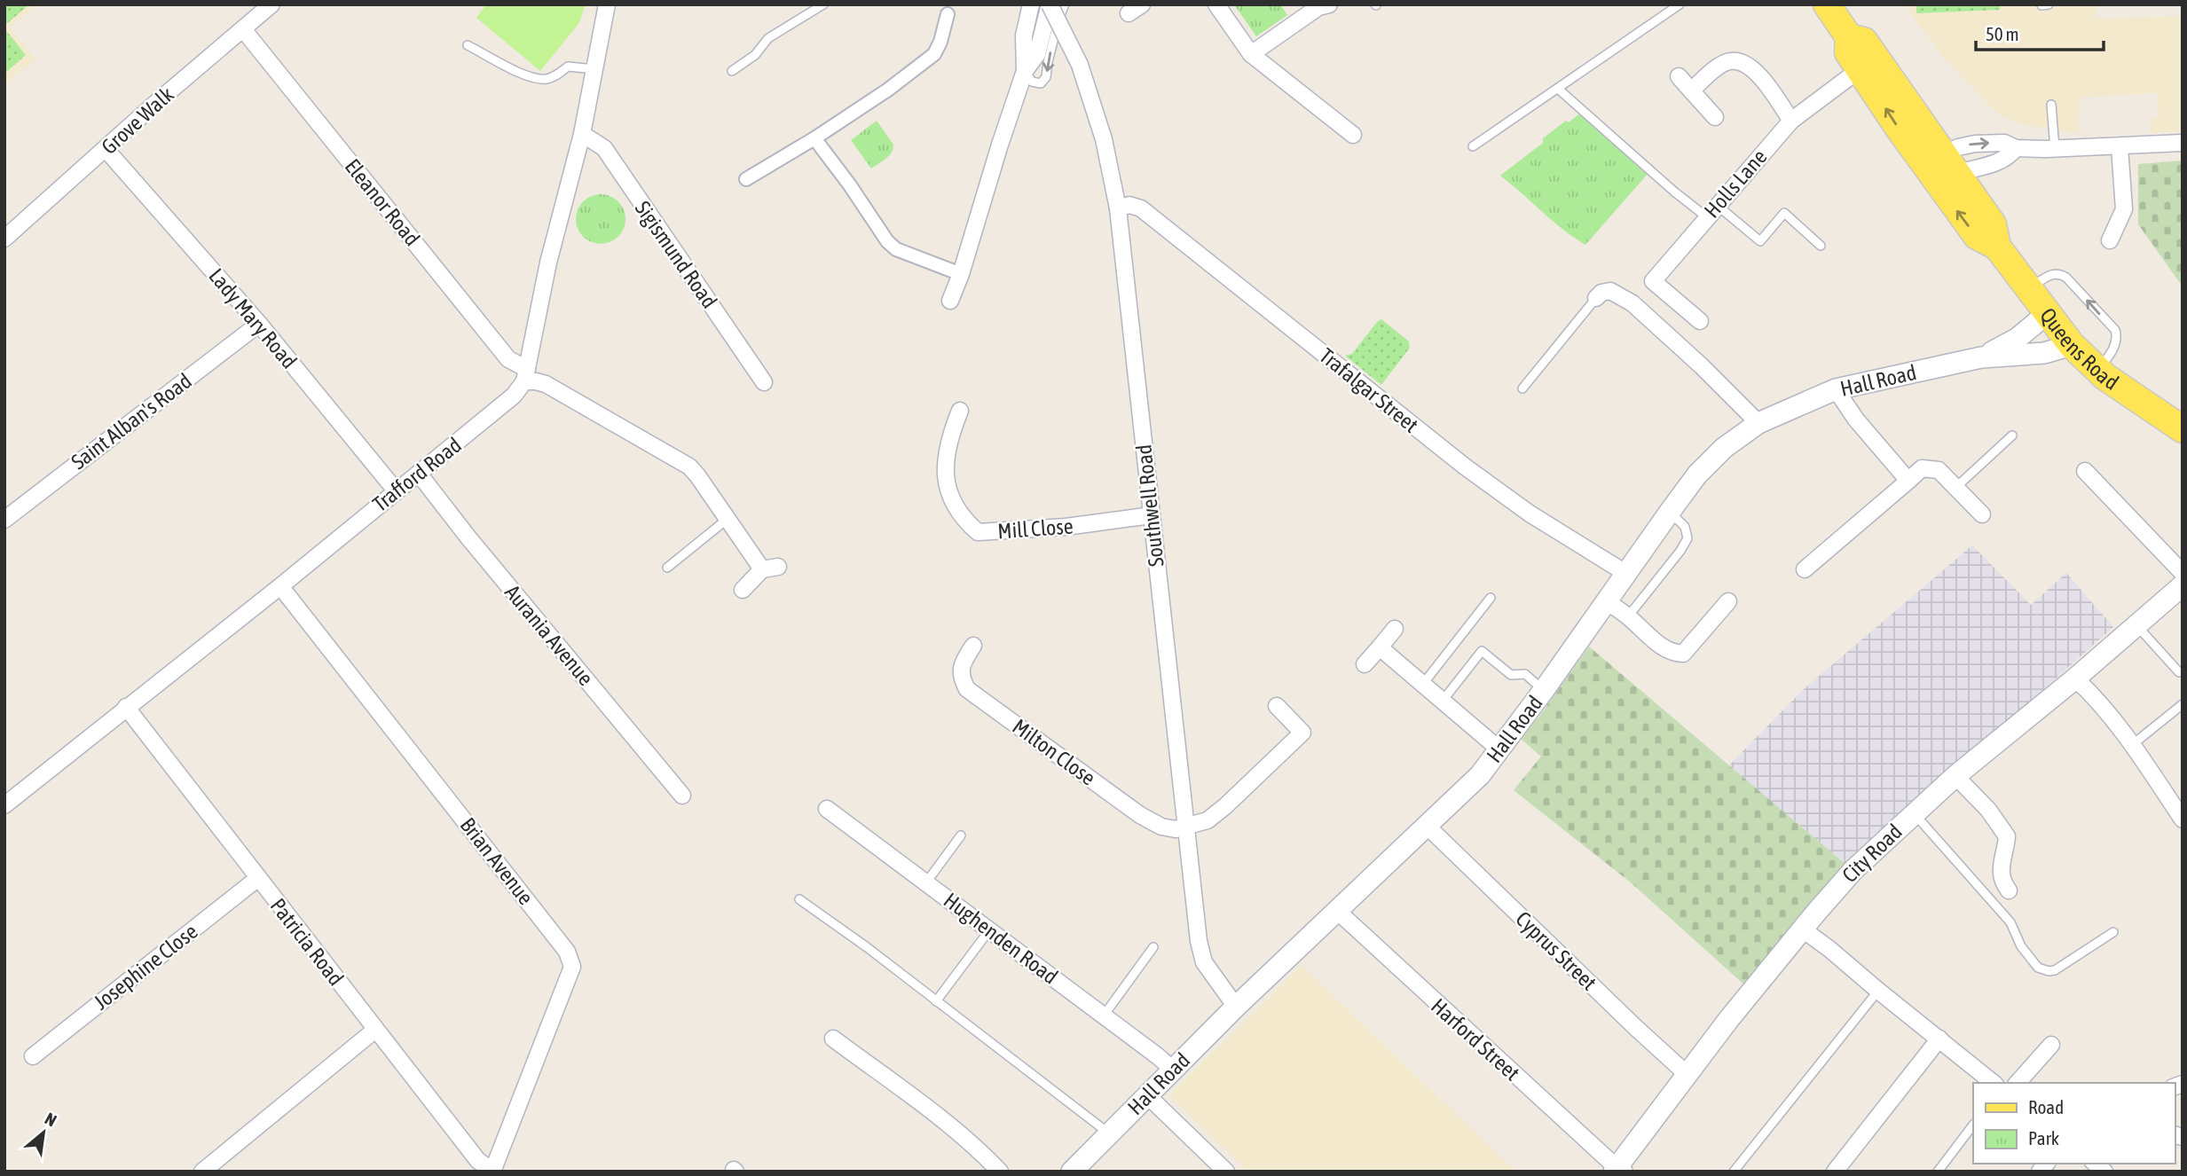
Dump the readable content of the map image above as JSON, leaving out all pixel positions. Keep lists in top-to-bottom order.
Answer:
{
  "streets": {
    "main road": ["Queens Road"],
    "street": [
      "Grove Walk",
      "Holls Lane",
      "Eleanor Road",
      "Sigismund Road",
      "Lady Mary Road",
      "Hall Road",
      "Trafalgar Street",
      "Saint Alban's Road",
      "Trafford Road",
      "Southwell Road",
      "Mill Close",
      "Aurania Avenue",
      "Milton Close",
      "City Road",
      "Brian Avenue",
      "Hughenden Road",
      "Patricia Road",
      "Cyprus Street",
      "Josephine Close",
      "Harford Street"
    ]
  },
  "crossings": [
    ["Grove Walk", "Eleanor Road"],
    ["Grove Walk", "Lady Mary Road"],
    ["Holls Lane", "Queens Road"],
    ["Eleanor Road", "Trafford Road"],
    ["Lady Mary Road", "Saint Alban's Road"],
    ["Lady Mary Road", "Trafford Road"],
    ["Queens Road", "Hall Road"],
    ["Hall Road", "Trafalgar Street"],
    ["Hall Road", "Southwell Road"],
    ["Hall Road", "Hughenden Road"],
    ["Hall Road", "Cyprus Street"],
    ["Hall Road", "Harford Street"],
    ["Trafalgar Street", "Southwell Road"],
    ["Trafford Road", "Aurania Avenue"],
    ["Trafford Road", "Brian Avenue"],
    ["Trafford Road", "Patricia Road"],
    ["Southwell Road", "Mill Close"],
    ["Southwell Road", "Milton Close"],
    ["City Road", "Cyprus Street"],
    ["City Road", "Harford Street"],
    ["Brian Avenue", "Patricia Road"],
    ["Patricia Road", "Josephine Close"]
  ],
  "legend": ["Road", "Park"],
  "scale_bar": "50 m",
  "north": "top right"
}
